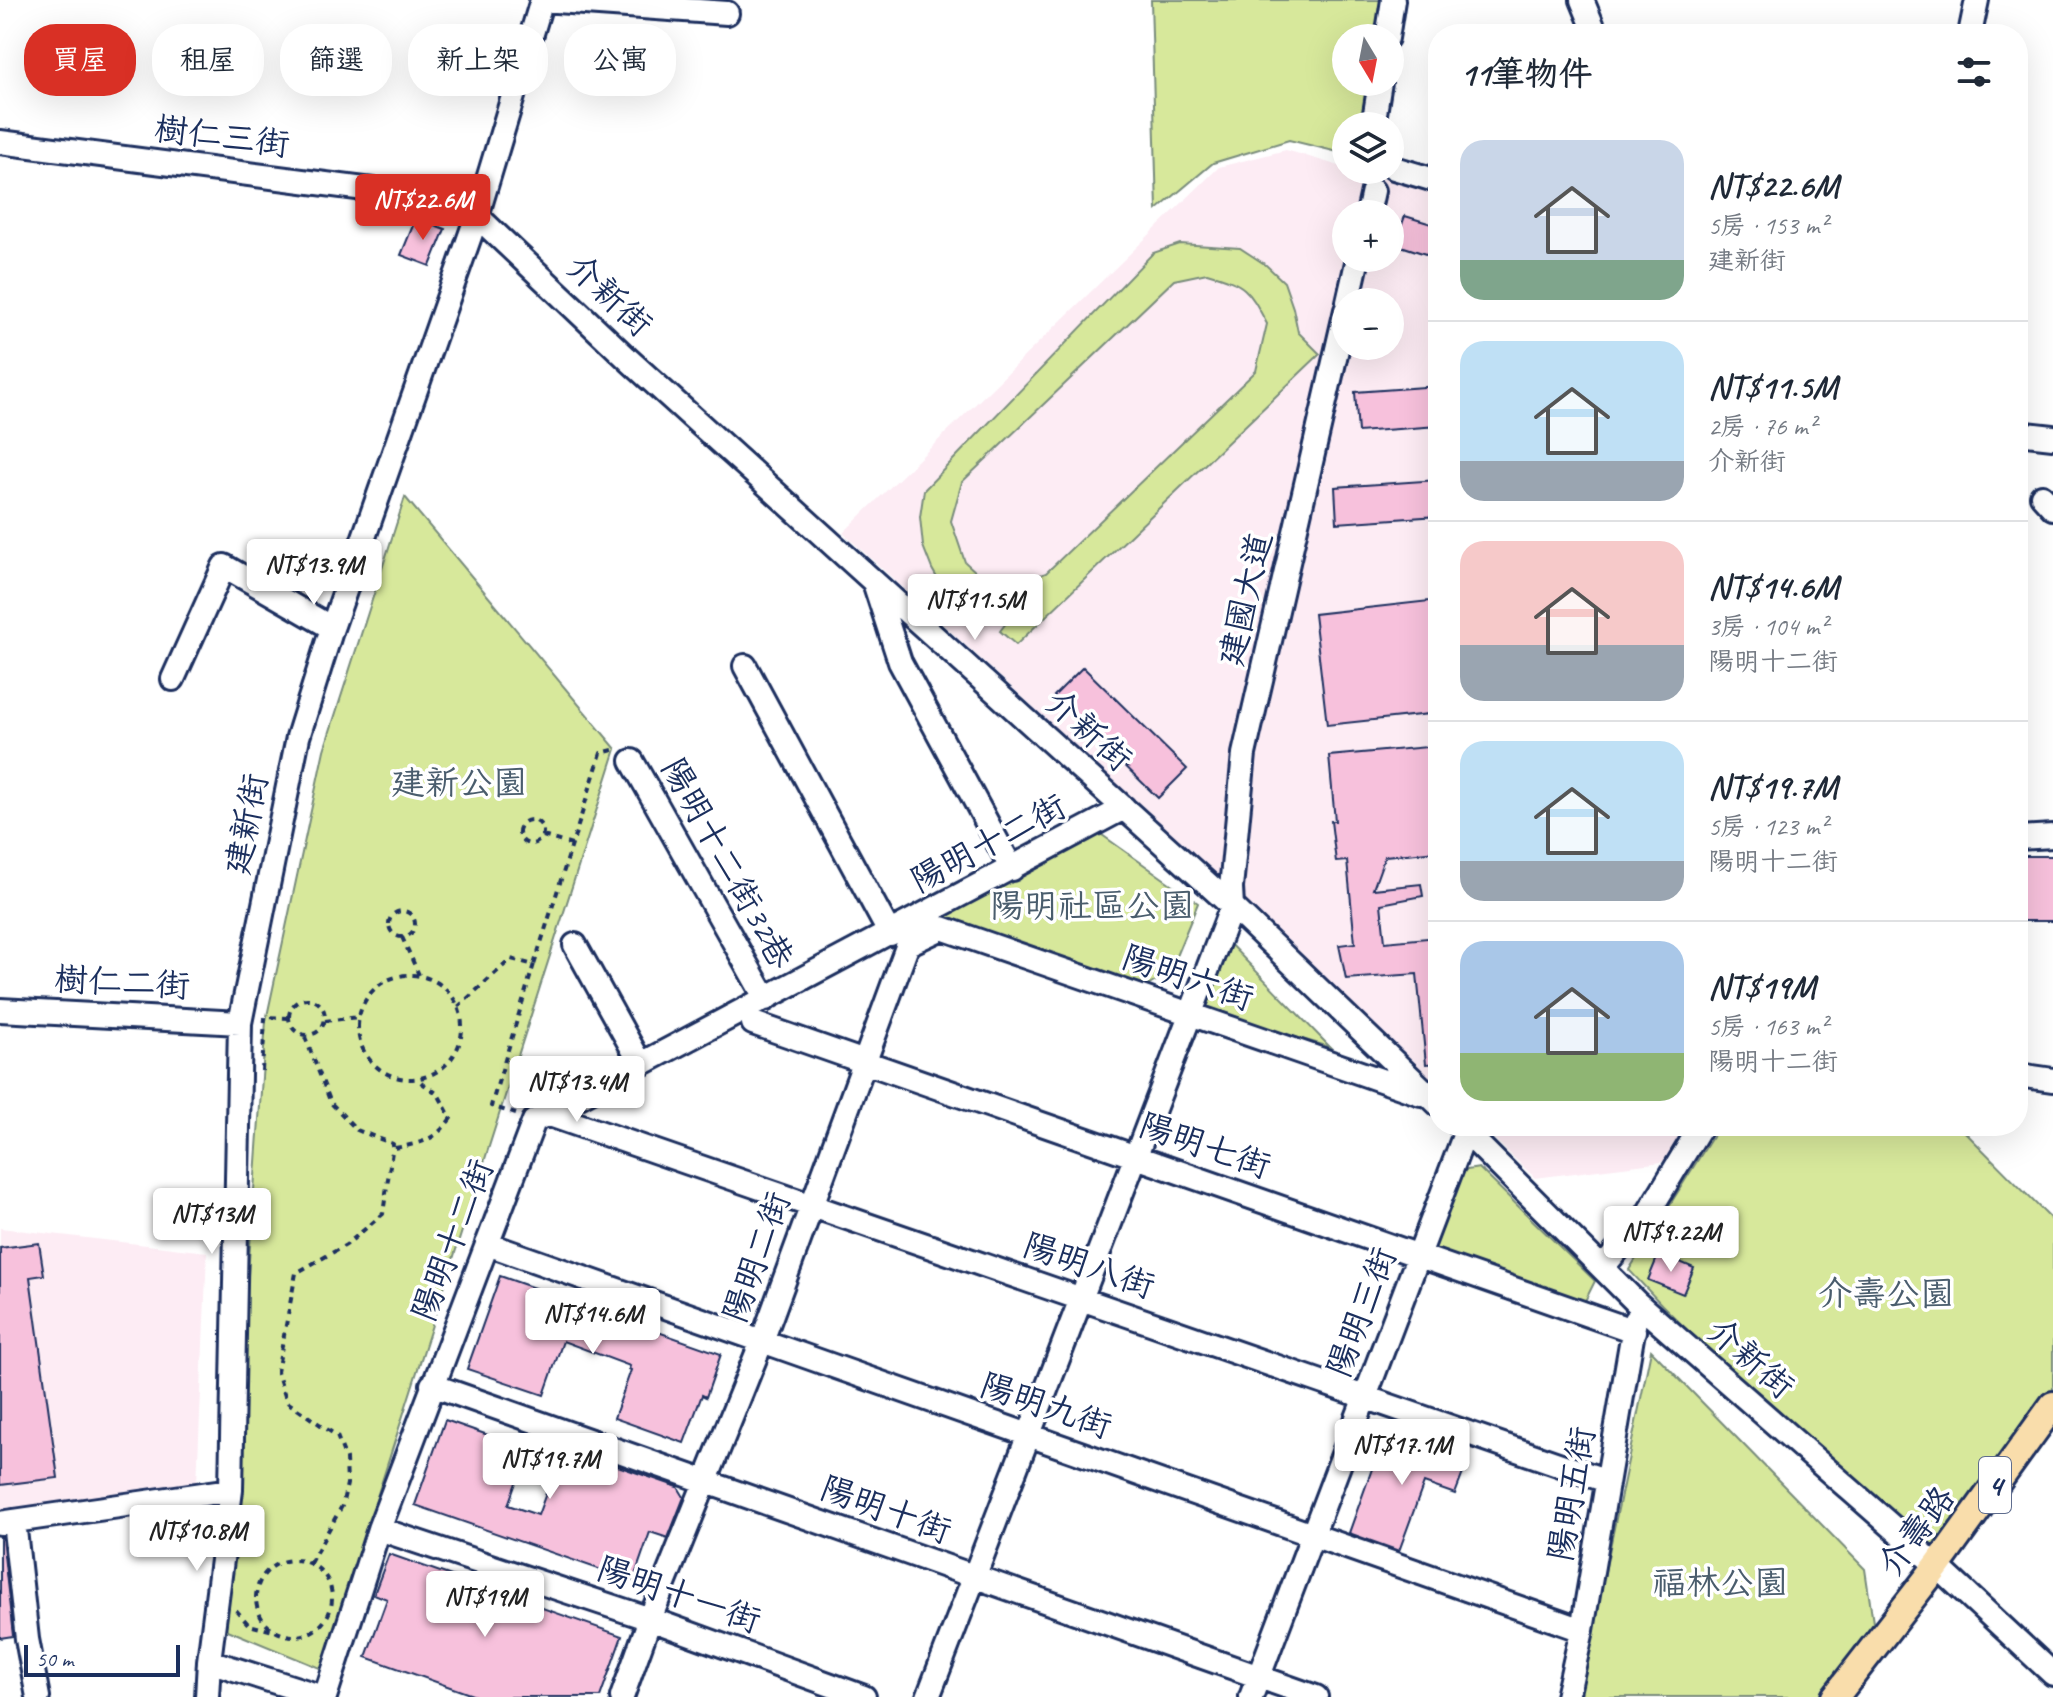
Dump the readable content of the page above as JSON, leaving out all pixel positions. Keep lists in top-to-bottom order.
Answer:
{
  "streets": {
    "main road": ["4", "介壽路"],
    "street": [
      "樹仁三街",
      "介新街",
      "建國大道",
      "建新街",
      "陽明十二街",
      "陽明十二街32巷",
      "陽明六街",
      "樹仁二街",
      "陽明七街",
      "陽明二街",
      "陽明八街",
      "陽明三街",
      "陽明九街",
      "陽明五街",
      "陽明十街",
      "陽明十一街"
    ]
  },
  "crossings": [
    ["樹仁三街", "介新街"],
    ["樹仁三街", "建新街"],
    ["介新街", "建國大道"],
    ["介新街", "建新街"],
    ["介新街", "陽明十二街"],
    ["介新街", "陽明五街"],
    ["介新街", "介壽路"],
    ["建國大道", "陽明六街"],
    ["建國大道", "陽明七街"],
    ["建國大道", "陽明八街"],
    ["建國大道", "陽明九街"],
    ["建國大道", "陽明十街"],
    ["建新街", "樹仁二街"],
    ["陽明十二街", "陽明十二街32巷"],
    ["陽明十二街", "陽明八街"],
    ["陽明十二街", "陽明九街"],
    ["陽明十二街", "陽明十街"],
    ["陽明十二街", "陽明十一街"],
    ["陽明六街", "陽明二街"],
    ["陽明七街", "陽明二街"],
    ["陽明七街", "陽明三街"],
    ["陽明七街", "陽明五街"],
    ["陽明二街", "陽明八街"],
    ["陽明二街", "陽明九街"],
    ["陽明二街", "陽明十街"],
    ["陽明二街", "陽明十一街"],
    ["陽明八街", "陽明三街"],
    ["陽明八街", "陽明五街"],
    ["陽明三街", "陽明九街"],
    ["陽明三街", "陽明十街"],
    ["陽明九街", "陽明五街"]
  ],
  "parks": [
    "建新公園",
    "陽明社區公園",
    "介壽公園",
    "福林公園"
  ],
  "scale_bar": "50 m",
  "north": "bottom",
  "page": {
    "map_buttons": ["+", "−"],
    "chip": [
      "買屋",
      "租屋",
      "篩選",
      "新上架",
      "公寓"
    ],
    "heading": "11筆物件",
    "list": [
      {
        "name": "NT$22.6M",
        "note": "5房 · 153 m² · 建新街"
      },
      {
        "name": "NT$11.5M",
        "note": "2房 · 76 m² · 介新街"
      },
      {
        "name": "NT$14.6M",
        "note": "3房 · 104 m² · 陽明十二街"
      },
      {
        "name": "NT$19.7M",
        "note": "5房 · 123 m² · 陽明十二街"
      },
      {
        "name": "NT$19M",
        "note": "5房 · 163 m² · 陽明十二街"
      }
    ],
    "price": [
      "NT$22.6M",
      "NT$13.9M",
      "NT$11.5M",
      "NT$13.4M",
      "NT$13M",
      "NT$9.22M",
      "NT$14.6M",
      "NT$17.1M",
      "NT$19.7M",
      "NT$10.8M",
      "NT$19M"
    ],
    "scale": "50 m"
  }
}
